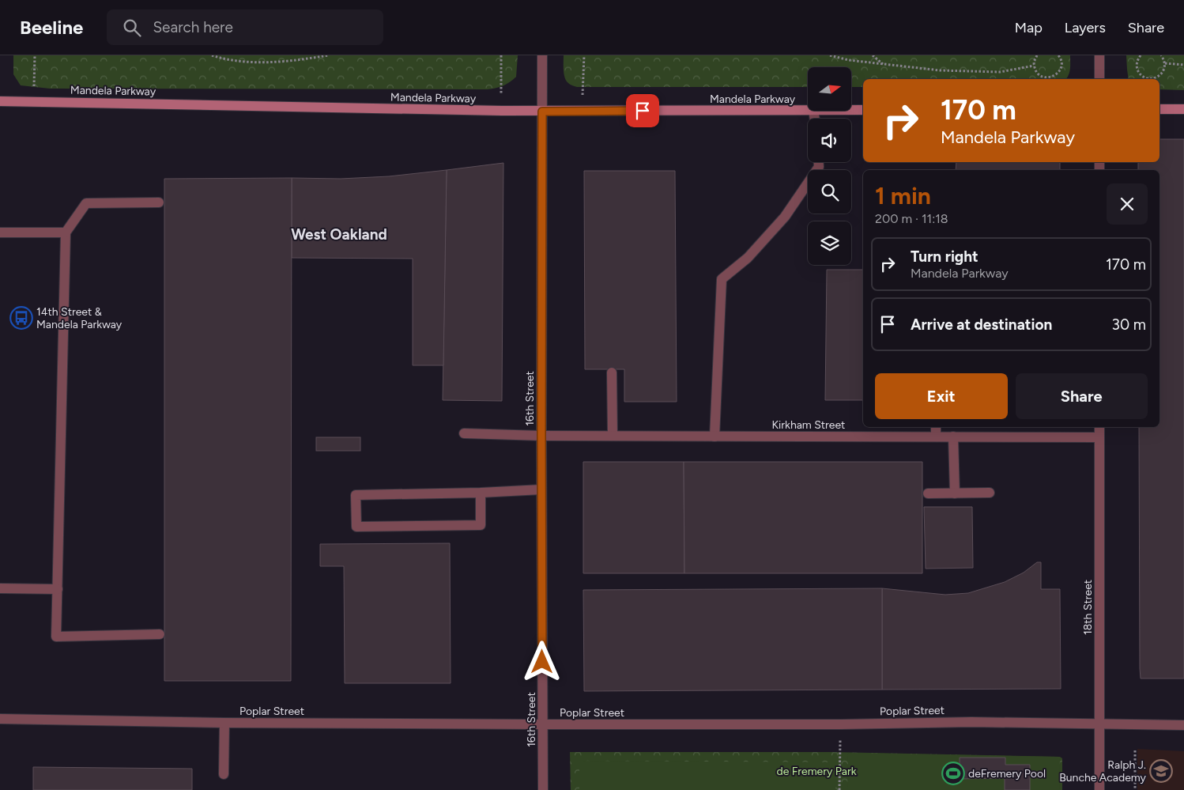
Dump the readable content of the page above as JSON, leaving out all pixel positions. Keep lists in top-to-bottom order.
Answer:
{
  "streets": {
    "main road": ["Mandela Parkway"],
    "street": [
      "16th Street",
      "Kirkham Street",
      "18th Street",
      "Poplar Street"
    ]
  },
  "crossings": [
    ["Mandela Parkway", "16th Street"],
    ["16th Street", "Kirkham Street"],
    ["16th Street", "Poplar Street"],
    ["Kirkham Street", "18th Street"],
    ["18th Street", "Poplar Street"]
  ],
  "districts": ["West Oakland"],
  "parks": ["de Fremery Park"],
  "places": {
    "bus stop": ["14th Street & Mandela Parkway"],
    "school or university": ["Ralph J. Bunche Academy"],
    "sports": ["deFremery Pool"]
  },
  "north": "right",
  "page": {
    "header": "Beeline",
    "search": "Search here",
    "nav": ["Map", "Layers", "Share"],
    "turn": ["170 m", "Mandela Parkway"],
    "heading": ["1 min", "200 m · 11:18"],
    "list": [
      {
        "name": "Turn right",
        "note": "Mandela Parkway",
        "value": "170 m"
      },
      {
        "name": "Arrive at destination",
        "value": "30 m"
      }
    ],
    "buttons": ["Exit", "Share"]
  }
}
